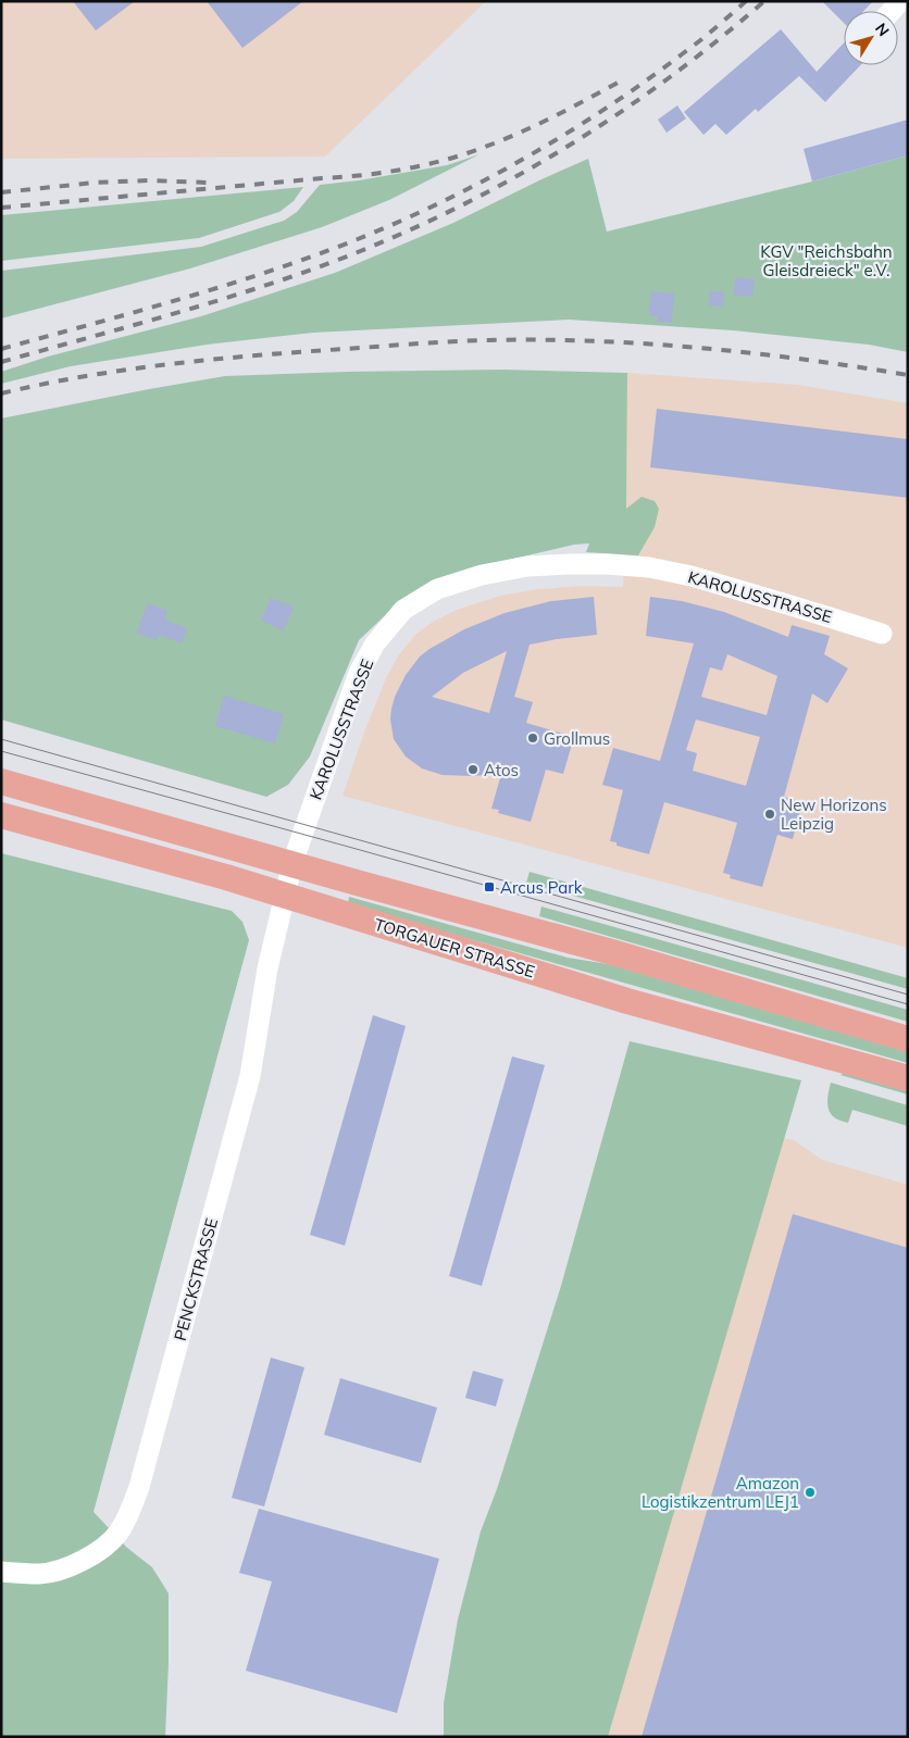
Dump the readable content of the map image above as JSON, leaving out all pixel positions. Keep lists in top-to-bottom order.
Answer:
{
  "streets": {
    "main road": ["TORGAUER STRASSE"],
    "street": ["KAROLUSSTRASSE", "PENCKSTRASSE"]
  },
  "crossings": [
    ["KAROLUSSTRASSE", "TORGAUER STRASSE"],
    ["KAROLUSSTRASSE", "PENCKSTRASSE"],
    ["TORGAUER STRASSE", "PENCKSTRASSE"]
  ],
  "parks": ["KGV \"Reichsbahn Gleisdreieck\" e.V."],
  "places": {
    "other": [
      "Grollmus",
      "Atos",
      "New Horizons Leipzig",
      "Amazon Logistikzentrum LEJ1"
    ],
    "transit": ["Arcus Park"]
  },
  "north": "top right"
}
